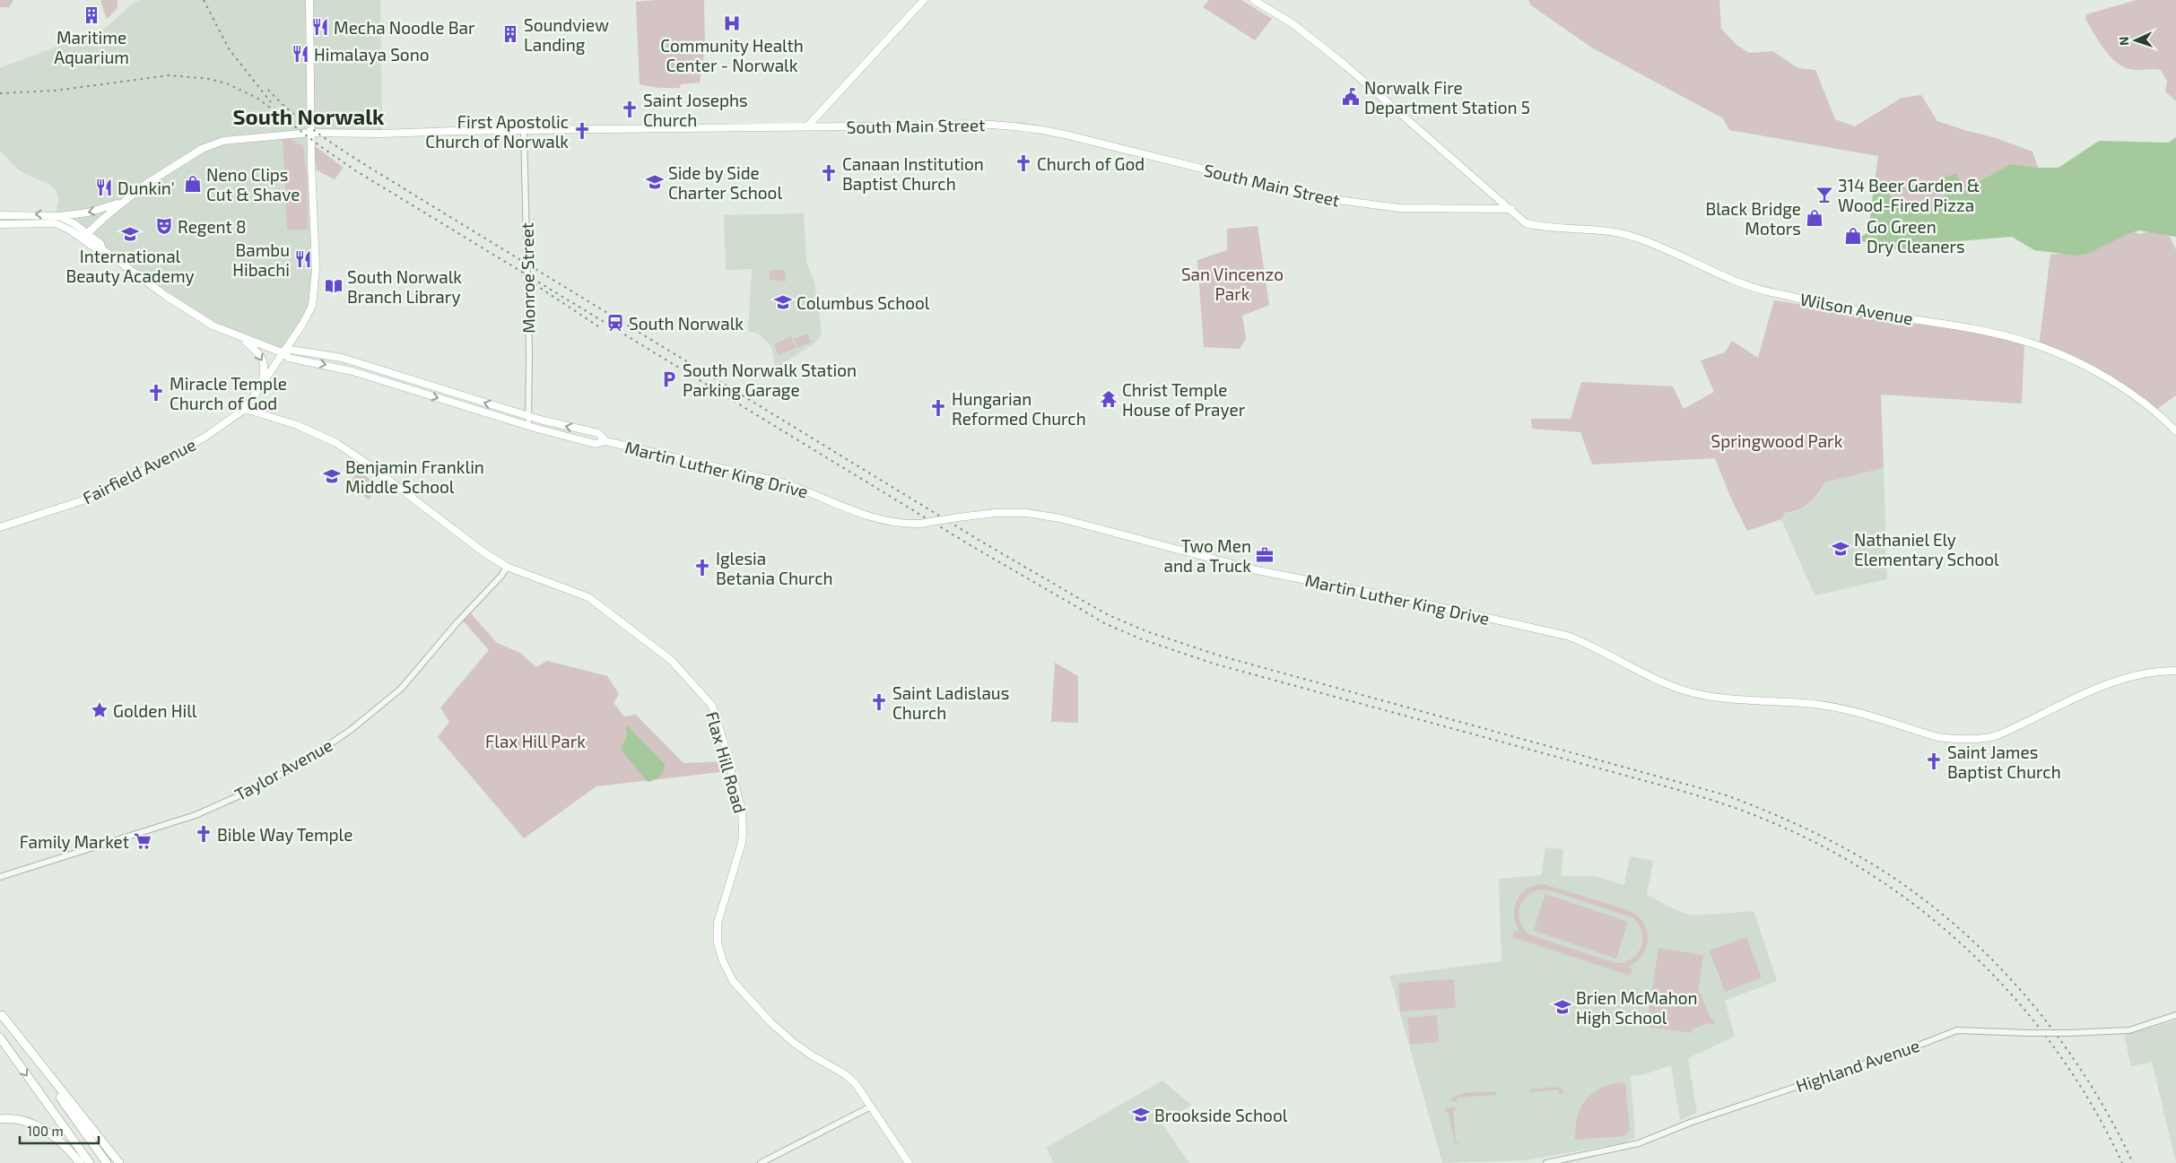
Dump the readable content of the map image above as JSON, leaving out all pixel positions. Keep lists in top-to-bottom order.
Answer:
{
  "streets": {
    "main road": [
      "South Main Street",
      "Wilson Avenue",
      "Martin Luther King Drive",
      "Fairfield Avenue",
      "Flax Hill Road"
    ],
    "street": ["Monroe Street", "Taylor Avenue", "Highland Avenue"]
  },
  "crossings": [
    ["South Main Street", "Monroe Street"],
    ["South Main Street", "Wilson Avenue"],
    ["South Main Street", "Martin Luther King Drive"],
    ["Monroe Street", "Martin Luther King Drive"],
    ["Fairfield Avenue", "Flax Hill Road"],
    ["Flax Hill Road", "Taylor Avenue"]
  ],
  "districts": ["South Norwalk"],
  "parks": ["San Vincenzo Park", "Springwood Park", "Flax Hill Park"],
  "places": {
    "building": ["Maritime Aquarium", "Soundview Landing"],
    "hospital": ["Community Health Center - Norwalk"],
    "restaurant": [
      "Mecha Noodle Bar",
      "Himalaya Sono",
      "Dunkin'",
      "Bambu Hibachi"
    ],
    "public building": ["Norwalk Fire Department Station 5"],
    "church": [
      "Saint Josephs Church",
      "First Apostolic Church of Norwalk",
      "Church of God",
      "Canaan Institution Baptist Church",
      "Miracle Temple Church of God",
      "Hungarian Reformed Church",
      "Iglesia Betania Church",
      "Saint Ladislaus Church",
      "Saint James Baptist Church",
      "Bible Way Temple"
    ],
    "school or university": [
      "Side by Side Charter School",
      "International Beauty Academy",
      "Columbus School",
      "Benjamin Franklin Middle School",
      "Nathaniel Ely Elementary School",
      "Brien McMahon High School",
      "Brookside School"
    ],
    "shop": ["Neno Clips Cut & Shave", "Black Bridge Motors", "Go Green Dry Cleaners"],
    "bar": ["314 Beer Garden & Wood-Fired Pizza"],
    "theatre": ["Regent 8"],
    "library": ["South Norwalk Branch Library"],
    "station": ["South Norwalk"],
    "parking": ["South Norwalk Station Parking Garage"],
    "temple": ["Christ Temple House of Prayer"],
    "office": ["Two Men and a Truck"],
    "place": ["Golden Hill"],
    "supermarket": ["Family Market"]
  },
  "scale_bar": "100 m",
  "north": "left"
}
